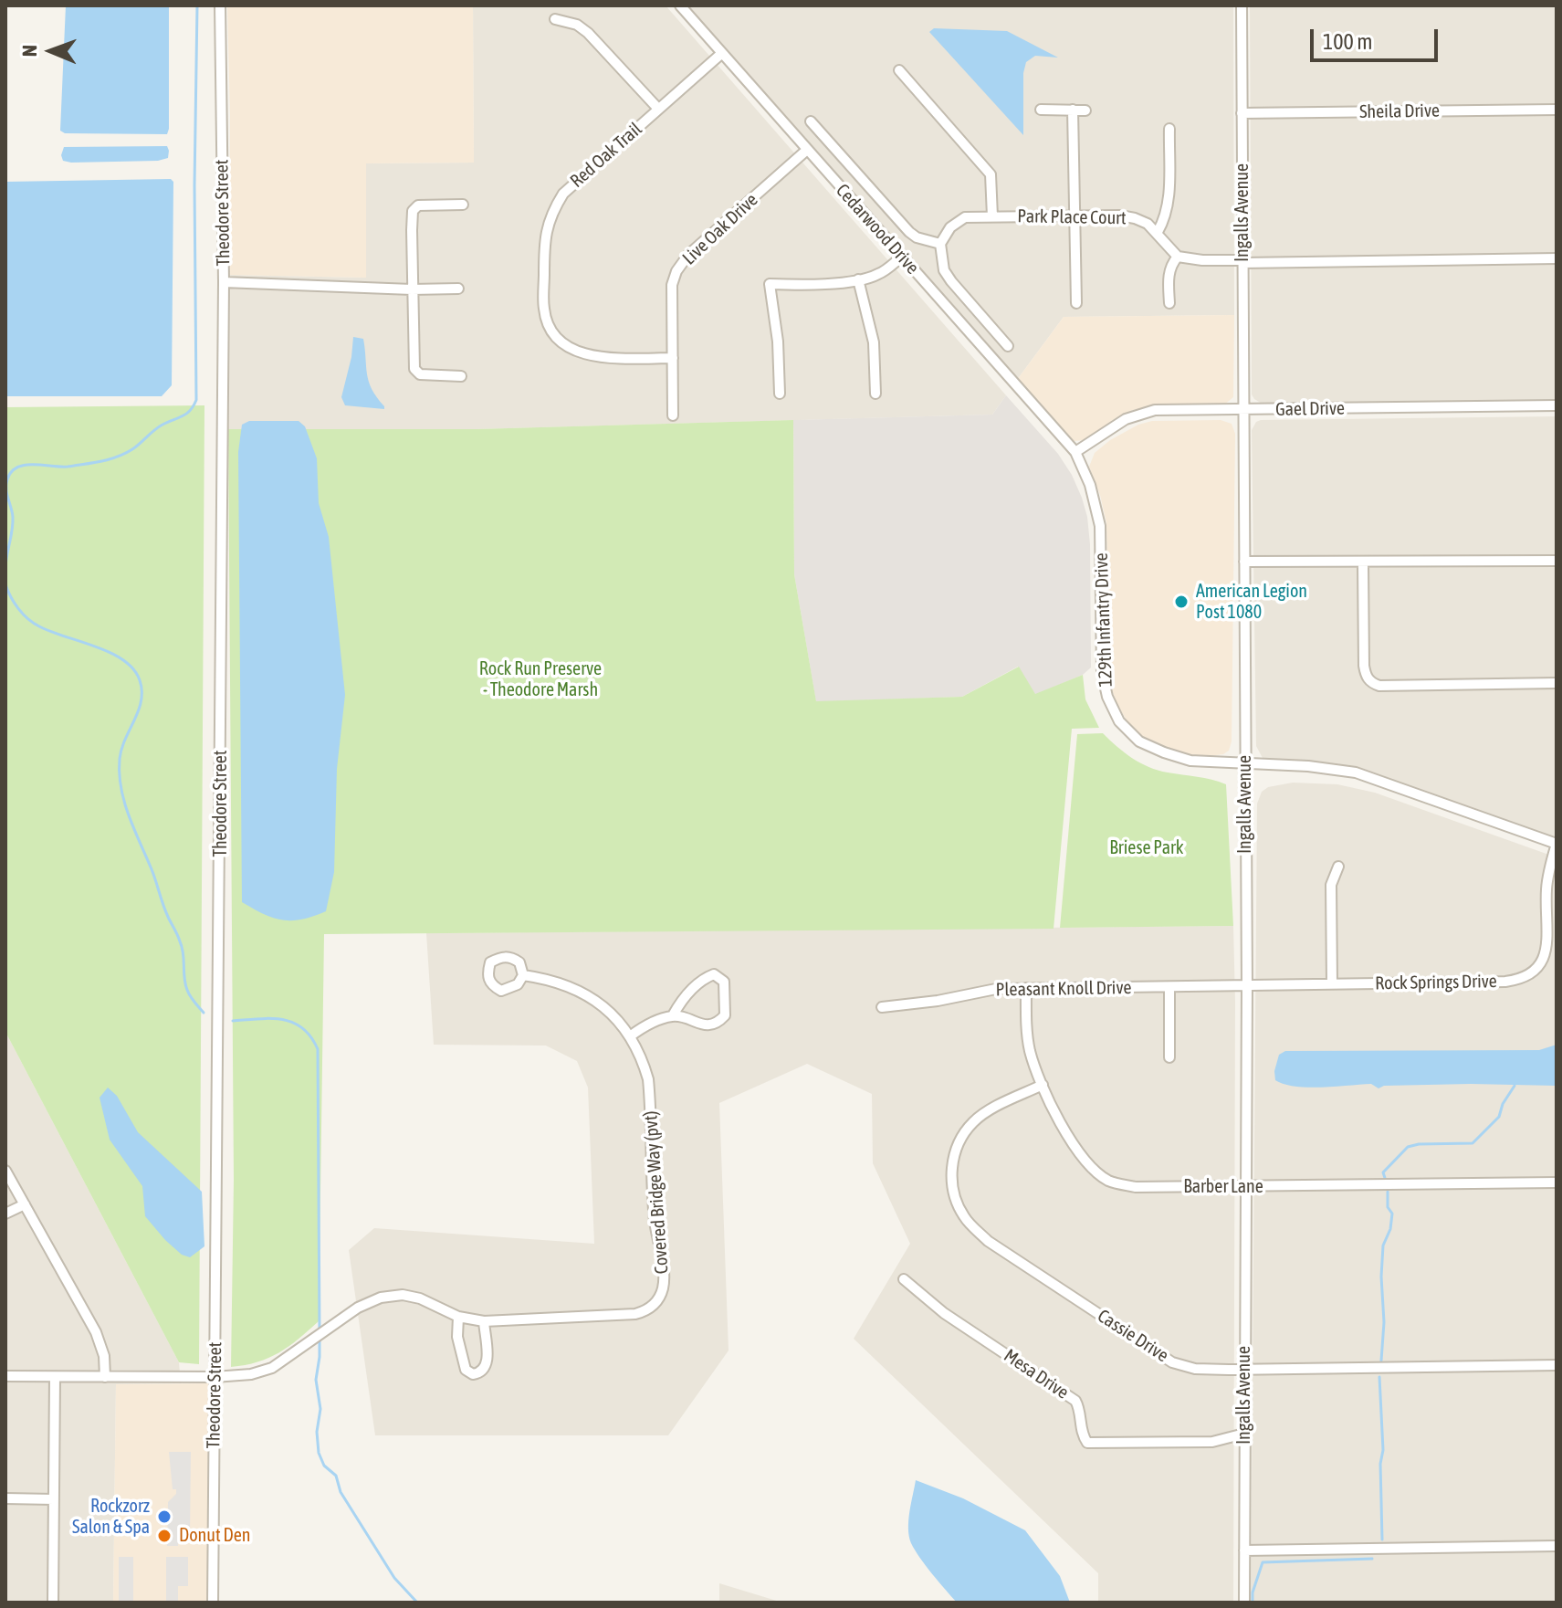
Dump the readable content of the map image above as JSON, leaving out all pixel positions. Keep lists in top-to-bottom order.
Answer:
{
  "streets": {
    "street": [
      "Sheila Drive",
      "Red Oak Trail",
      "Theodore Street",
      "Ingalls Avenue",
      "Park Place Court",
      "Live Oak Drive",
      "Cedarwood Drive",
      "Gael Drive",
      "129th Infantry Drive",
      "Rock Springs Drive",
      "Pleasant Knoll Drive",
      "Barber Lane",
      "Covered Bridge Way (pvt)",
      "Cassie Drive",
      "Mesa Drive"
    ]
  },
  "crossings": [
    ["Sheila Drive", "Ingalls Avenue"],
    ["Red Oak Trail", "Live Oak Drive"],
    ["Red Oak Trail", "Cedarwood Drive"],
    ["Theodore Street", "Covered Bridge Way (pvt)"],
    ["Ingalls Avenue", "Gael Drive"],
    ["Ingalls Avenue", "129th Infantry Drive"],
    ["Ingalls Avenue", "Rock Springs Drive"],
    ["Ingalls Avenue", "Pleasant Knoll Drive"],
    ["Ingalls Avenue", "Barber Lane"],
    ["Ingalls Avenue", "Cassie Drive"],
    ["Ingalls Avenue", "Mesa Drive"],
    ["Live Oak Drive", "Cedarwood Drive"],
    ["Cedarwood Drive", "Gael Drive"],
    ["Cedarwood Drive", "129th Infantry Drive"],
    ["Gael Drive", "129th Infantry Drive"],
    ["129th Infantry Drive", "Rock Springs Drive"],
    ["Rock Springs Drive", "Pleasant Knoll Drive"],
    ["Pleasant Knoll Drive", "Barber Lane"],
    ["Barber Lane", "Cassie Drive"]
  ],
  "parks": ["Rock Run Preserve - Theodore Marsh", "Briese Park"],
  "places": ["American Legion Post 1080", "Rockzorz Salon & Spa", "Donut Den"],
  "scale_bar": "100 m",
  "north": "left"
}
